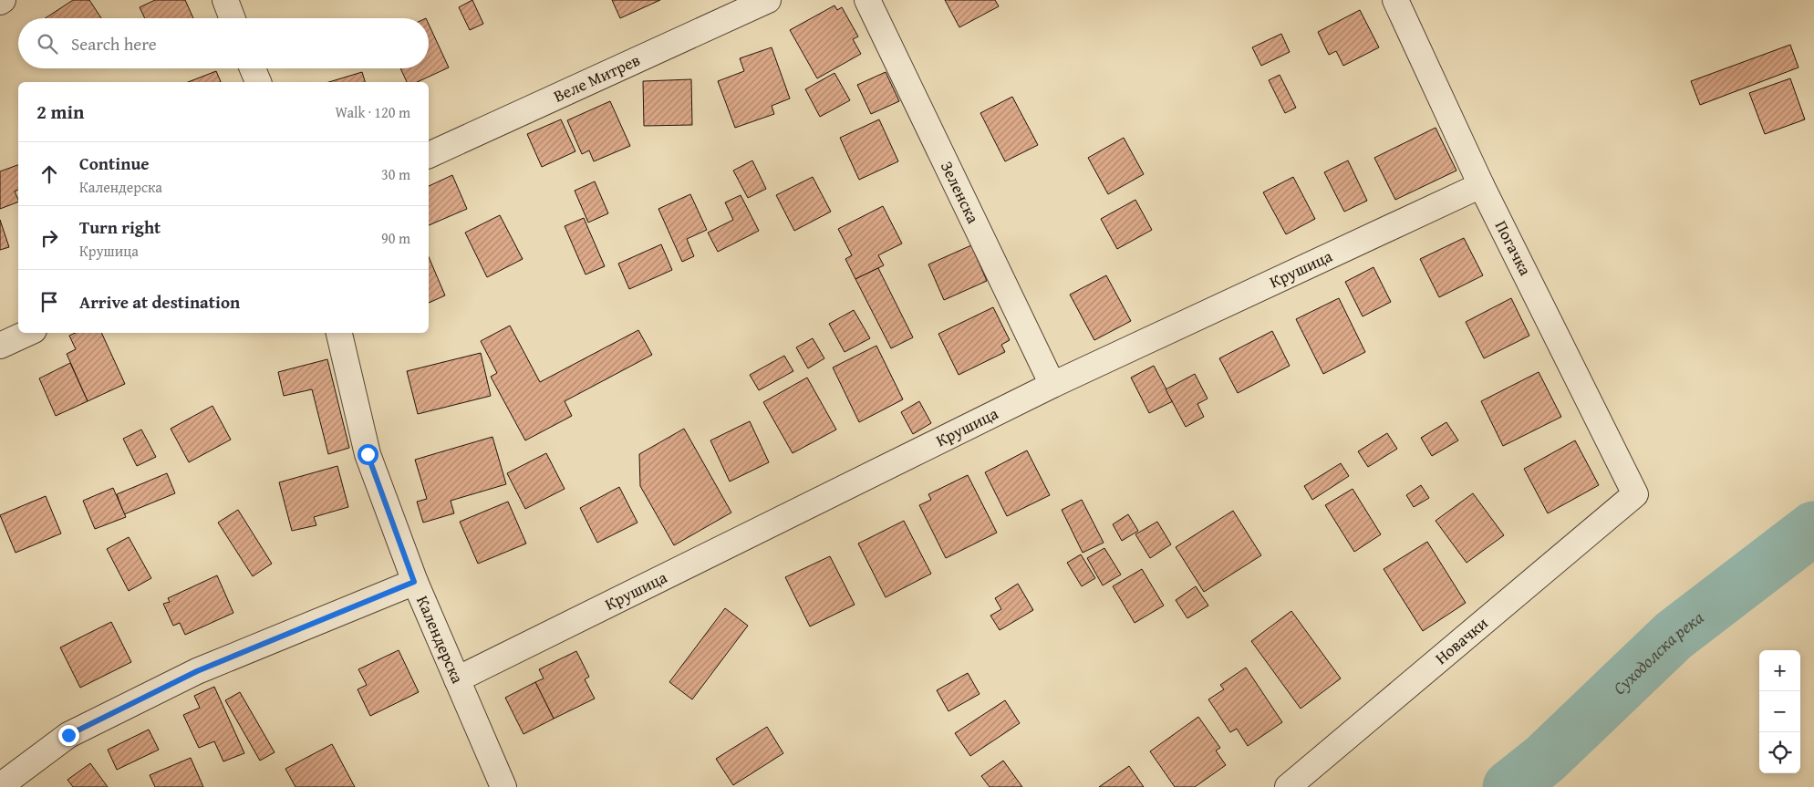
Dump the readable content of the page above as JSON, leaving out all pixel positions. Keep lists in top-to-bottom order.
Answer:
{
  "streets": {
    "street": [
      "Веле Митрев",
      "Зеленска",
      "Погачка",
      "Крушица",
      "Календерска",
      "Новачки"
    ]
  },
  "crossings": [
    ["Зеленска", "Крушица"],
    ["Погачка", "Крушица"],
    ["Погачка", "Новачки"],
    ["Крушица", "Календерска"]
  ],
  "water": ["Суходолска река"],
  "page": {
    "search": "Search here",
    "heading": ["2 min", "Walk · 120 m"],
    "list": [
      ["Continue", "Календерска", "30 m"],
      ["Turn right", "Крушица", "90 m"],
      "Arrive at destination"
    ],
    "map_buttons": ["+", "−"]
  }
}
